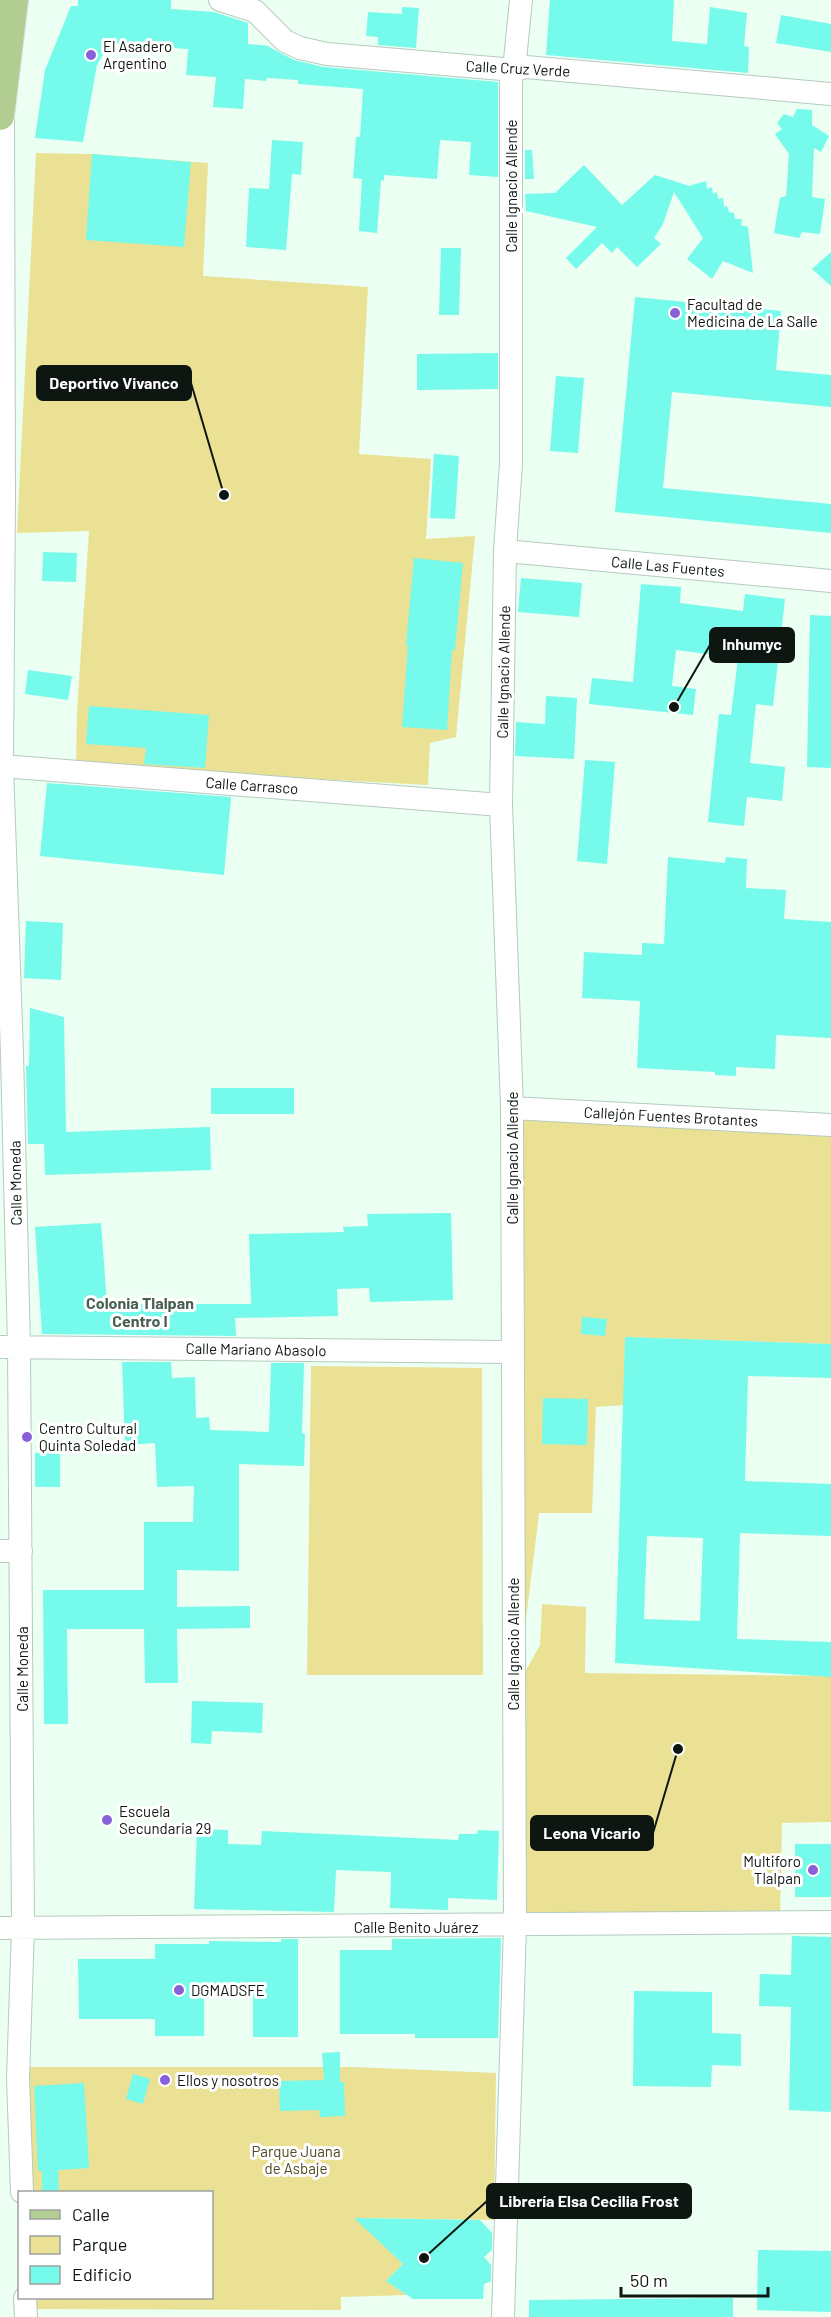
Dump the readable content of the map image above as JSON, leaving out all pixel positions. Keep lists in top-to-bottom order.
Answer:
{
  "streets": {
    "street": [
      "Calle Cruz Verde",
      "Calle Ignacio Allende",
      "Calle Las Fuentes",
      "Calle Carrasco",
      "Callejón Fuentes Brotantes",
      "Calle Moneda",
      "Calle Mariano Abasolo",
      "Calle Benito Juárez"
    ]
  },
  "crossings": [
    ["Calle Cruz Verde", "Calle Ignacio Allende"],
    ["Calle Ignacio Allende", "Calle Las Fuentes"],
    ["Calle Ignacio Allende", "Calle Carrasco"],
    ["Calle Ignacio Allende", "Callejón Fuentes Brotantes"],
    ["Calle Ignacio Allende", "Calle Mariano Abasolo"],
    ["Calle Ignacio Allende", "Calle Benito Juárez"],
    ["Calle Carrasco", "Calle Moneda"],
    ["Calle Moneda", "Calle Mariano Abasolo"],
    ["Calle Moneda", "Calle Benito Juárez"]
  ],
  "districts": ["Colonia Tlalpan Centro I"],
  "parks": ["Parque Juana de Asbaje"],
  "places": [
    "El Asadero Argentino",
    "Facultad de Medicina de La Salle",
    "Deportivo Vivanco",
    "Inhumyc",
    "Centro Cultural Quinta Soledad",
    "Leona Vicario",
    "Escuela Secundaria 29",
    "Multiforo Tlalpan",
    "DGMADSFE",
    "Ellos y nosotros",
    "Librería Elsa Cecilia Frost"
  ],
  "legend": ["Calle", "Parque", "Edificio"],
  "scale_bar": "50 m"
}
